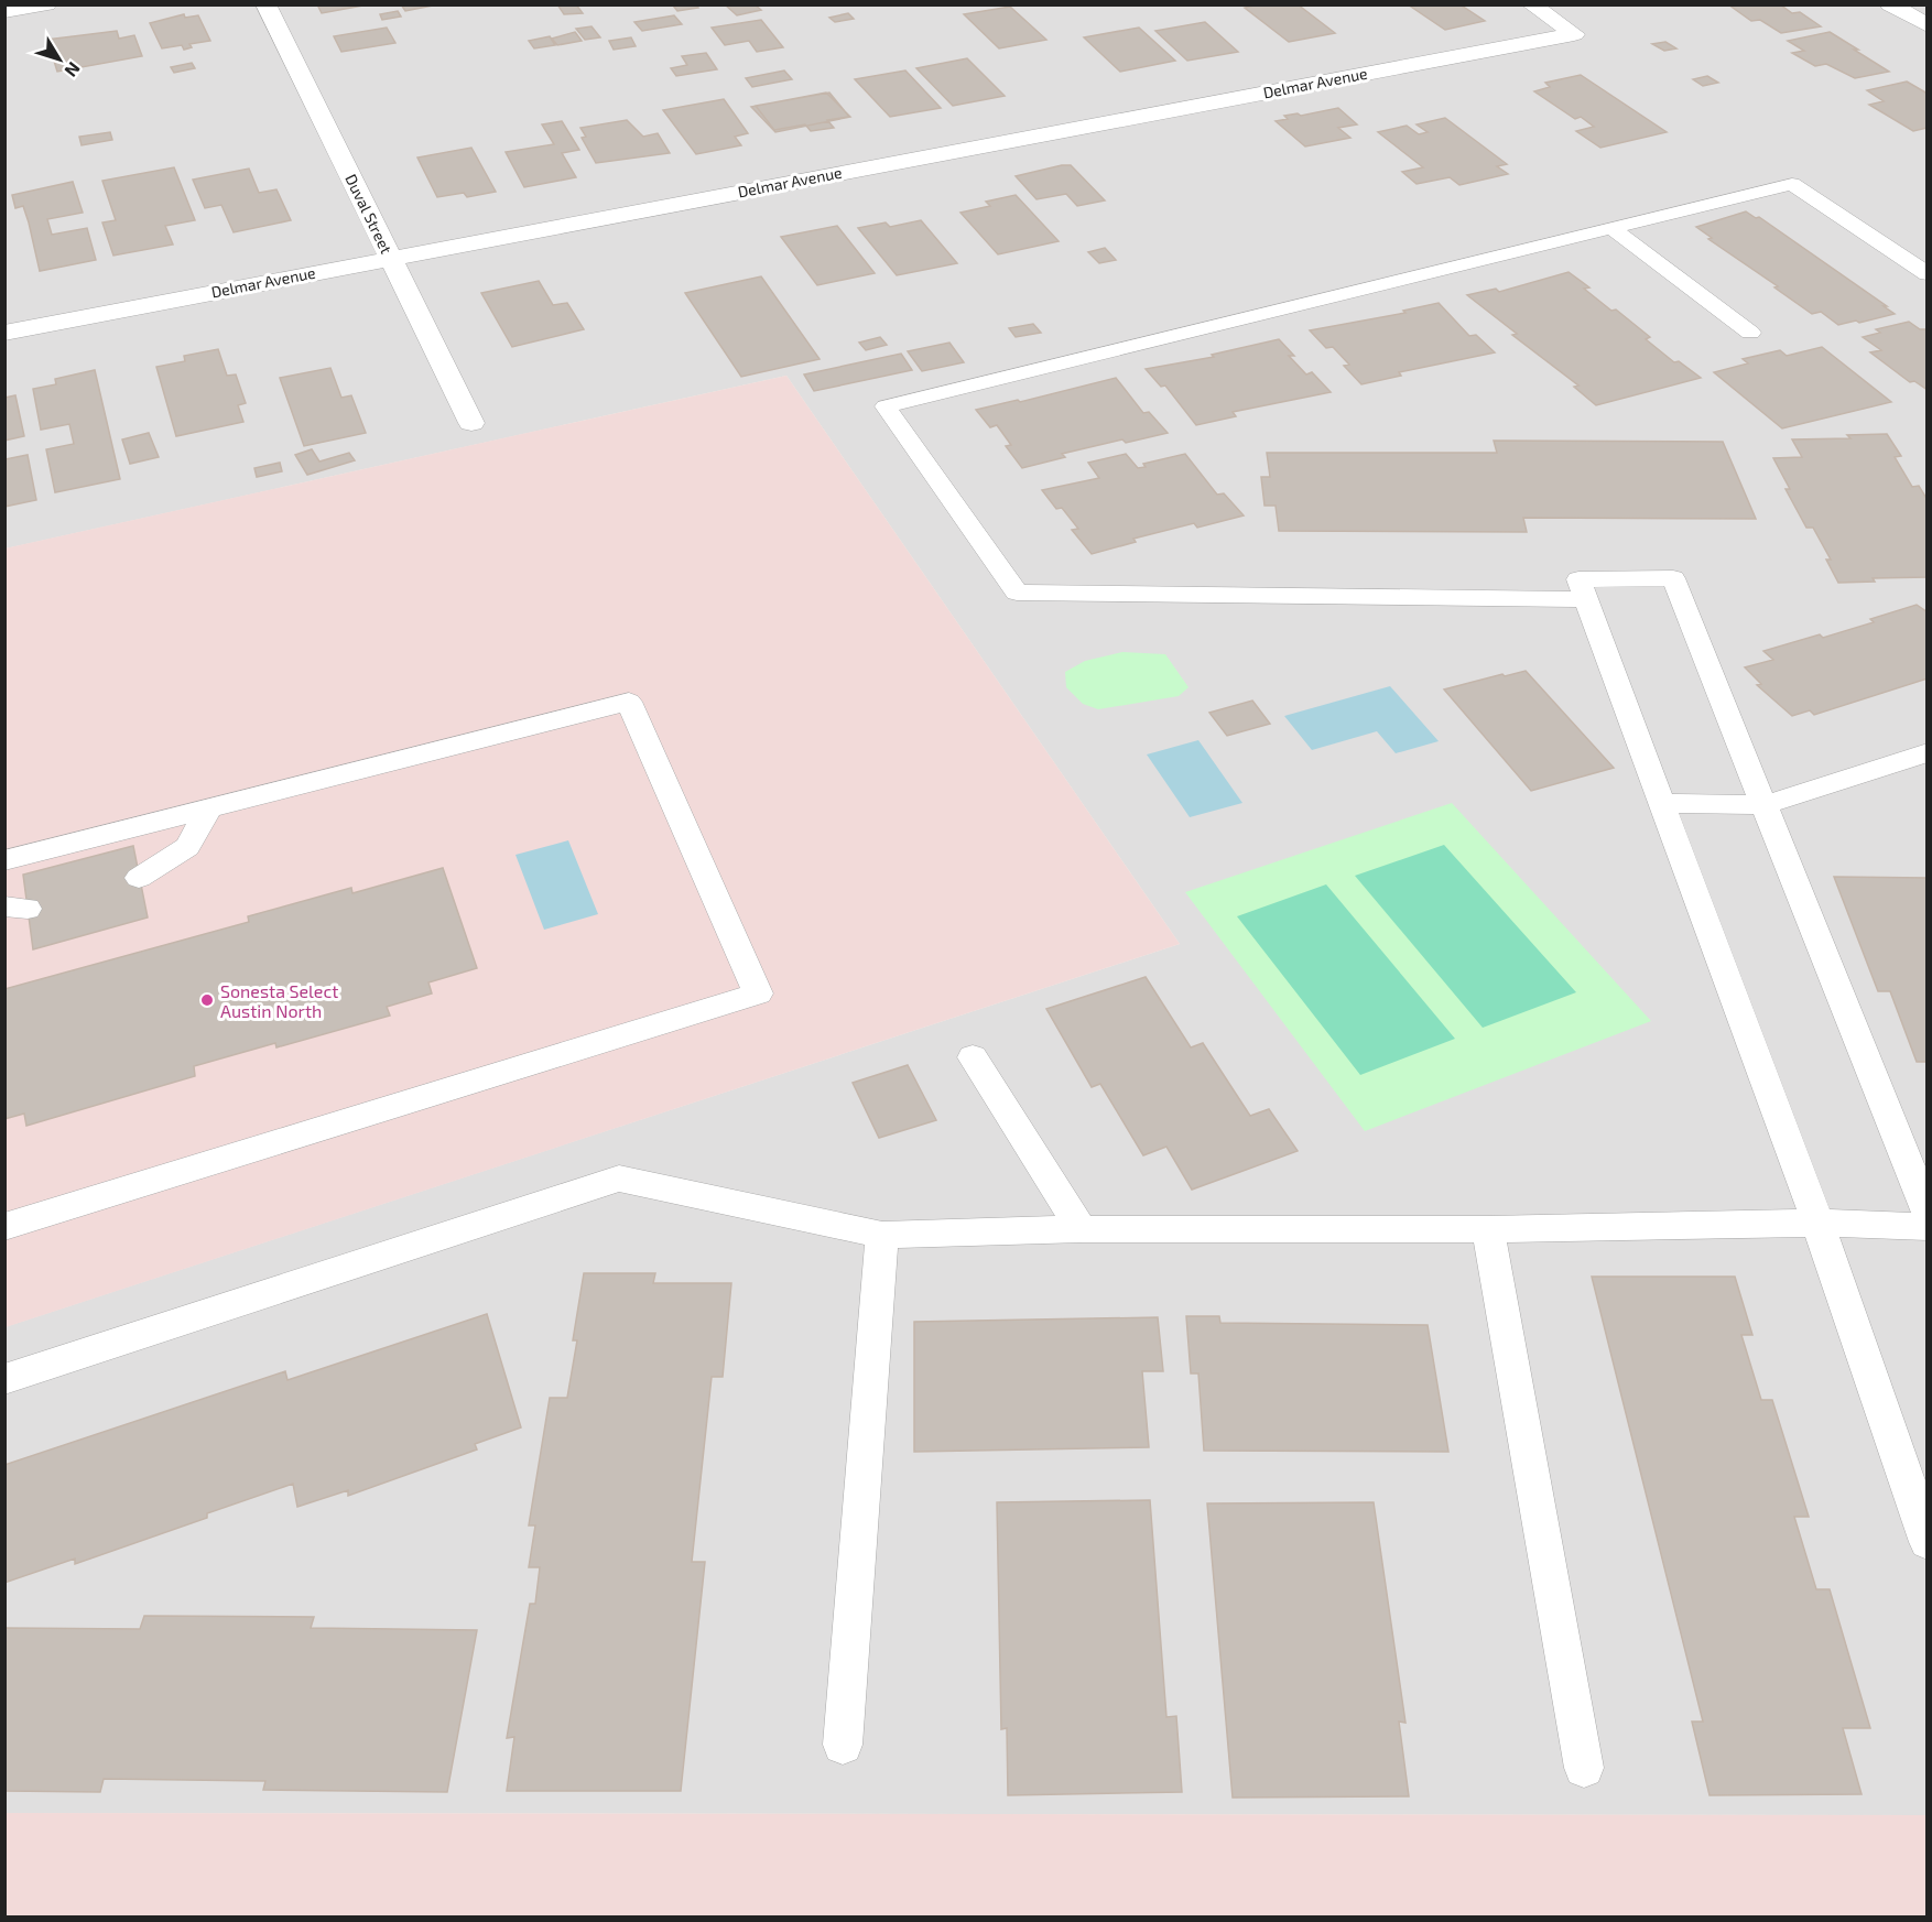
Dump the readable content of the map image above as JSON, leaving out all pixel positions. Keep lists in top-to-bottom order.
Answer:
{
  "streets": {
    "street": ["Delmar Avenue", "Duval Street"]
  },
  "crossings": [
    ["Delmar Avenue", "Duval Street"]
  ],
  "places": ["Sonesta Select Austin North"],
  "north": "bottom right"
}
